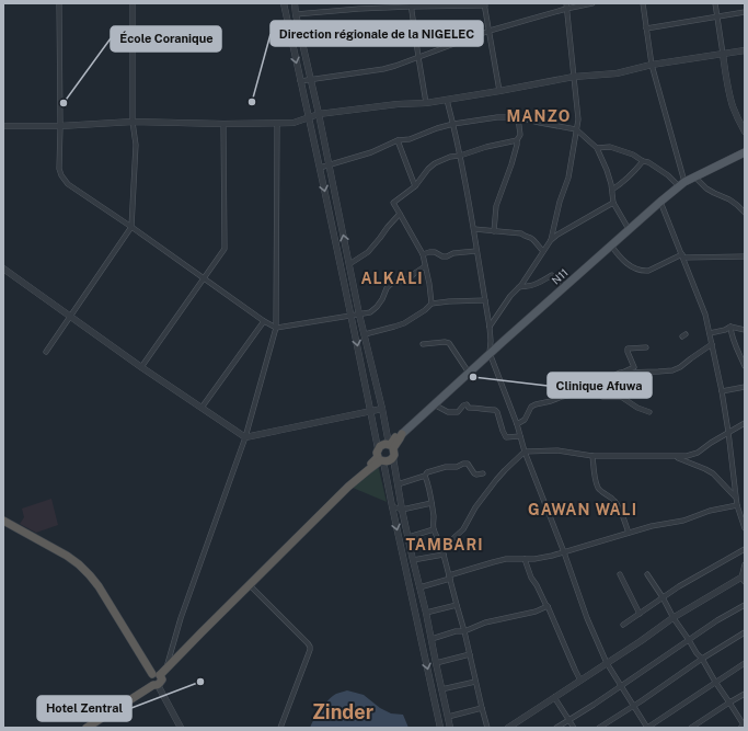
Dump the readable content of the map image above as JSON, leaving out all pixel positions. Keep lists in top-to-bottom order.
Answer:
{
  "streets": {
    "main road": ["N11"]
  },
  "districts": [
    "MANZO",
    "ALKALI",
    "GAWAN WALI",
    "TAMBARI",
    "Zinder"
  ],
  "places": [
    "Direction régionale de la NIGELEC",
    "École Coranique",
    "Clinique Afuwa",
    "Hotel Zentral"
  ]
}
